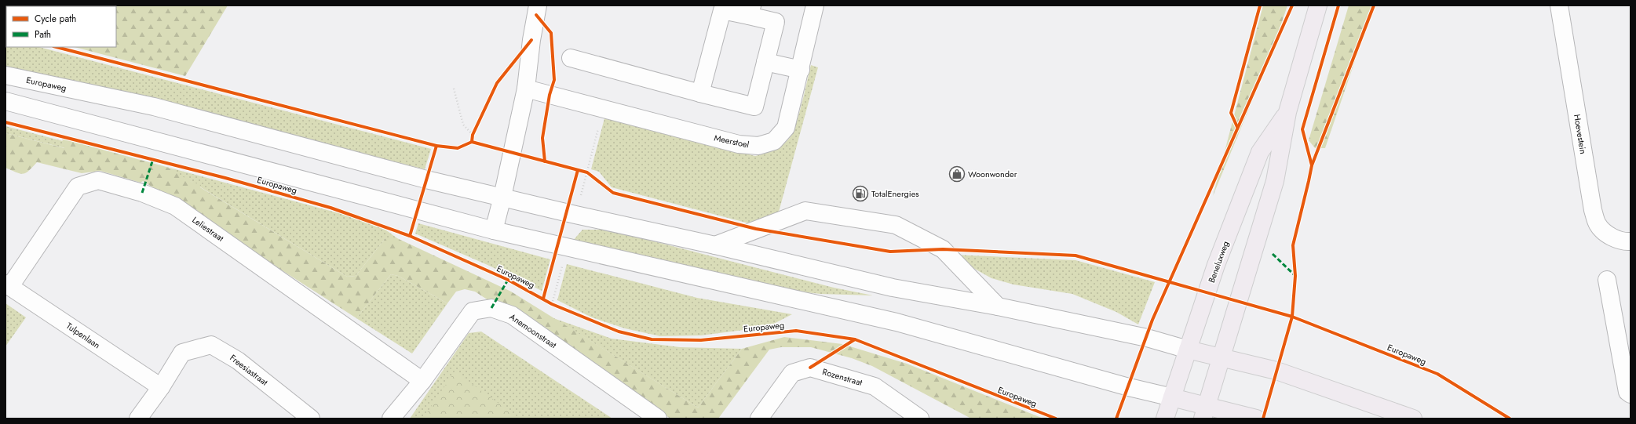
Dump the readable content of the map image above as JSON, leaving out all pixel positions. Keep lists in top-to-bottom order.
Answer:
{
  "streets": {
    "main road": ["Beneluxweg"],
    "street": [
      "Europaweg",
      "Hoevestein",
      "Meerstoel",
      "Leliestraat",
      "Anemoonstraat",
      "Tulpenlaan",
      "Freesiastraat",
      "Rozenstraat"
    ]
  },
  "crossings": [
    ["Europaweg", "Beneluxweg"],
    ["Leliestraat", "Anemoonstraat"],
    ["Leliestraat", "Tulpenlaan"],
    ["Tulpenlaan", "Freesiastraat"]
  ],
  "places": {
    "shop": ["Woonwonder"],
    "fuel station": ["TotalEnergies"]
  },
  "legend": ["Cycle path", "Path"]
}
